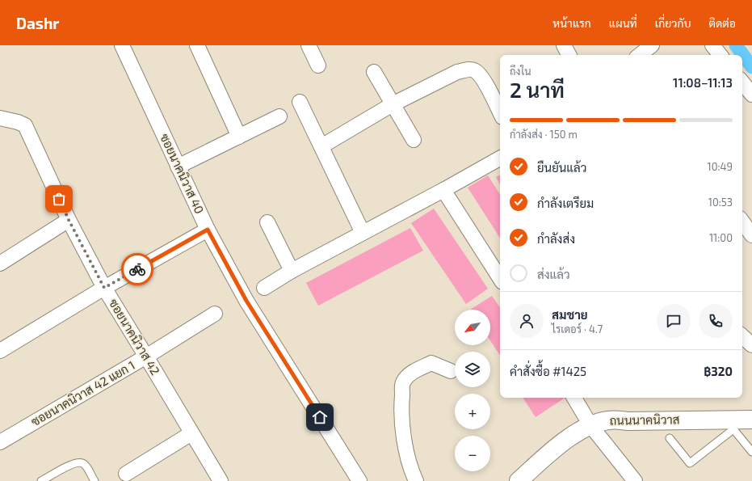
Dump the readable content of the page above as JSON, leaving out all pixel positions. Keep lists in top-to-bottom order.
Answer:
{
  "streets": {
    "main road": ["ถนนนาคนิวาส"],
    "street": ["ซอยนาคนิวาส 40", "ซอยนาคนิวาส 42", "ซอยนาคนิวาส 42 แยก 1"]
  },
  "crossings": [
    ["ซอยนาคนิวาส 42", "ซอยนาคนิวาส 42 แยก 1"]
  ],
  "north": "bottom left",
  "page": {
    "header": "Dashr",
    "nav": [
      "หน้าแรก",
      "แผนที่",
      "เกี่ยวกับ",
      "ติดต่อ"
    ],
    "heading": ["2 นาที", "ถึงใน", "11:08–11:13"],
    "panel": [
      "สมชาย",
      "ไรเดอร์ · 4.7",
      "คำสั่งซื้อ #1425",
      "฿320"
    ],
    "bar": "กำลังส่ง · 150 m",
    "list": [
      ["ยืนยันแล้ว", "10:49"],
      ["กำลังเตรียม", "10:53"],
      ["กำลังส่ง", "11:00"],
      "ส่งแล้ว"
    ],
    "map_buttons": ["+", "−"]
  }
}
